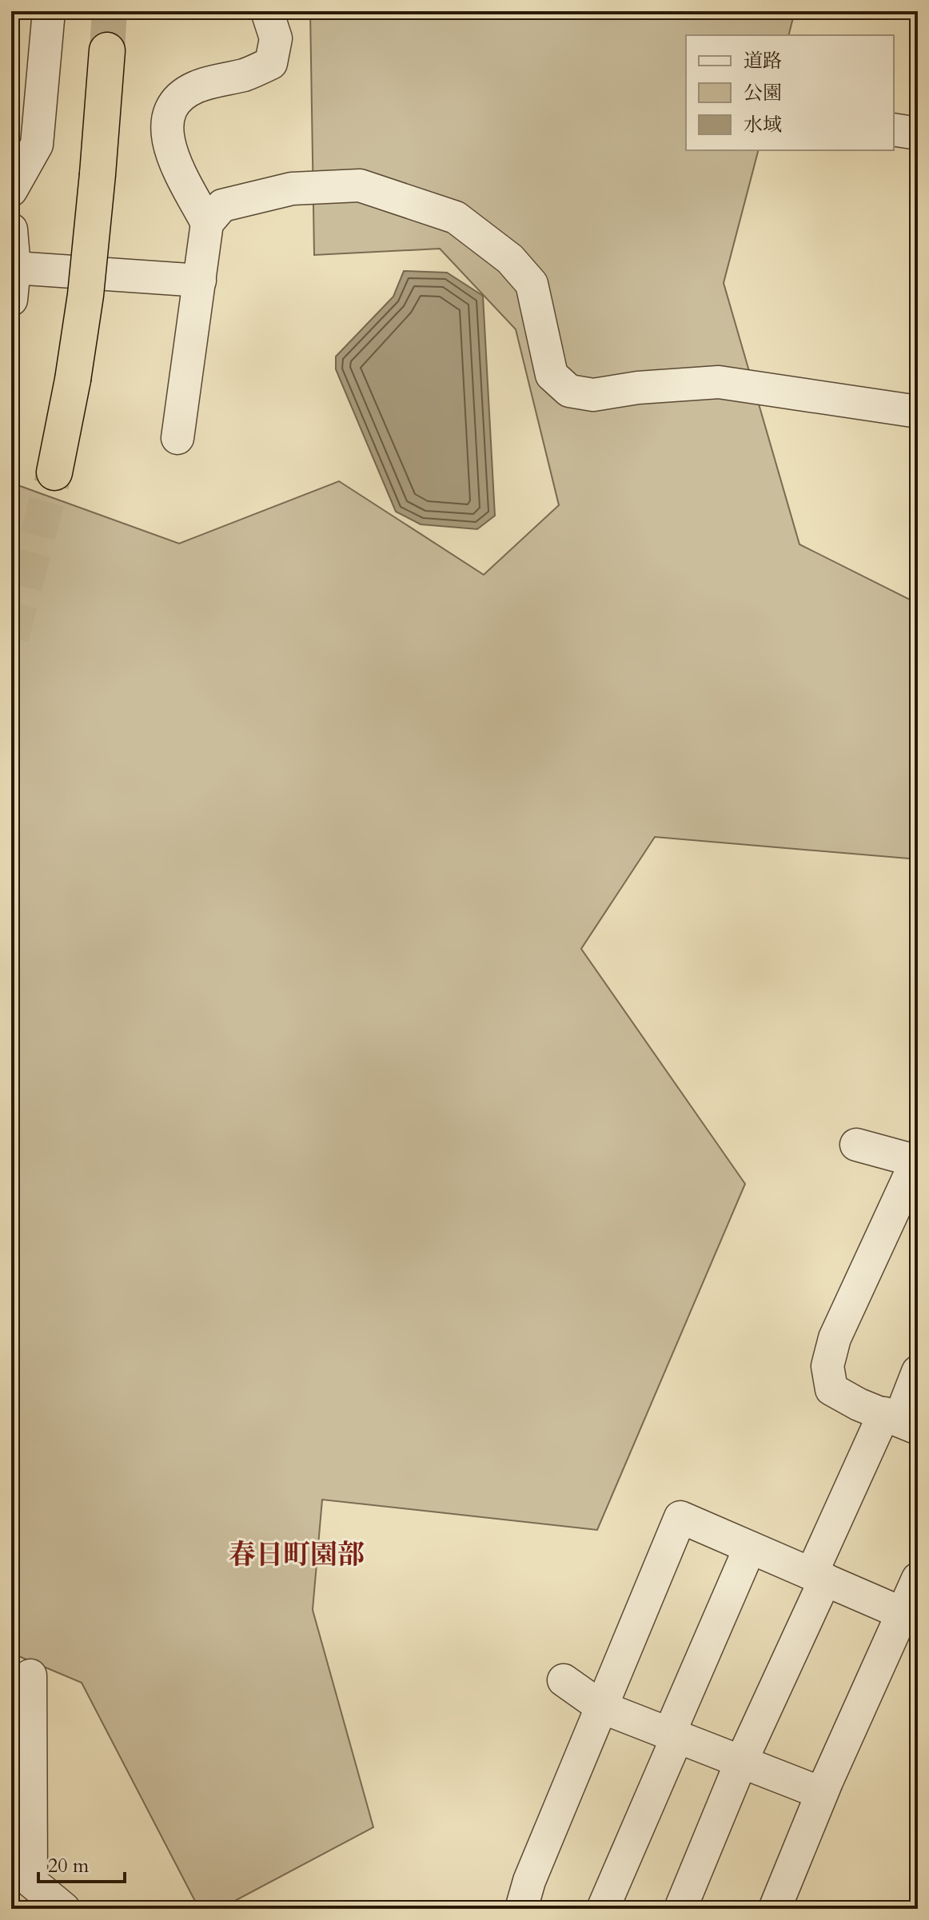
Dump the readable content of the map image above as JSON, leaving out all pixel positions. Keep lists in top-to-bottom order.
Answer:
{
  "districts": ["春日町園部"],
  "legend": ["道路", "公園", "水域"],
  "scale_bar": "20 m"
}
